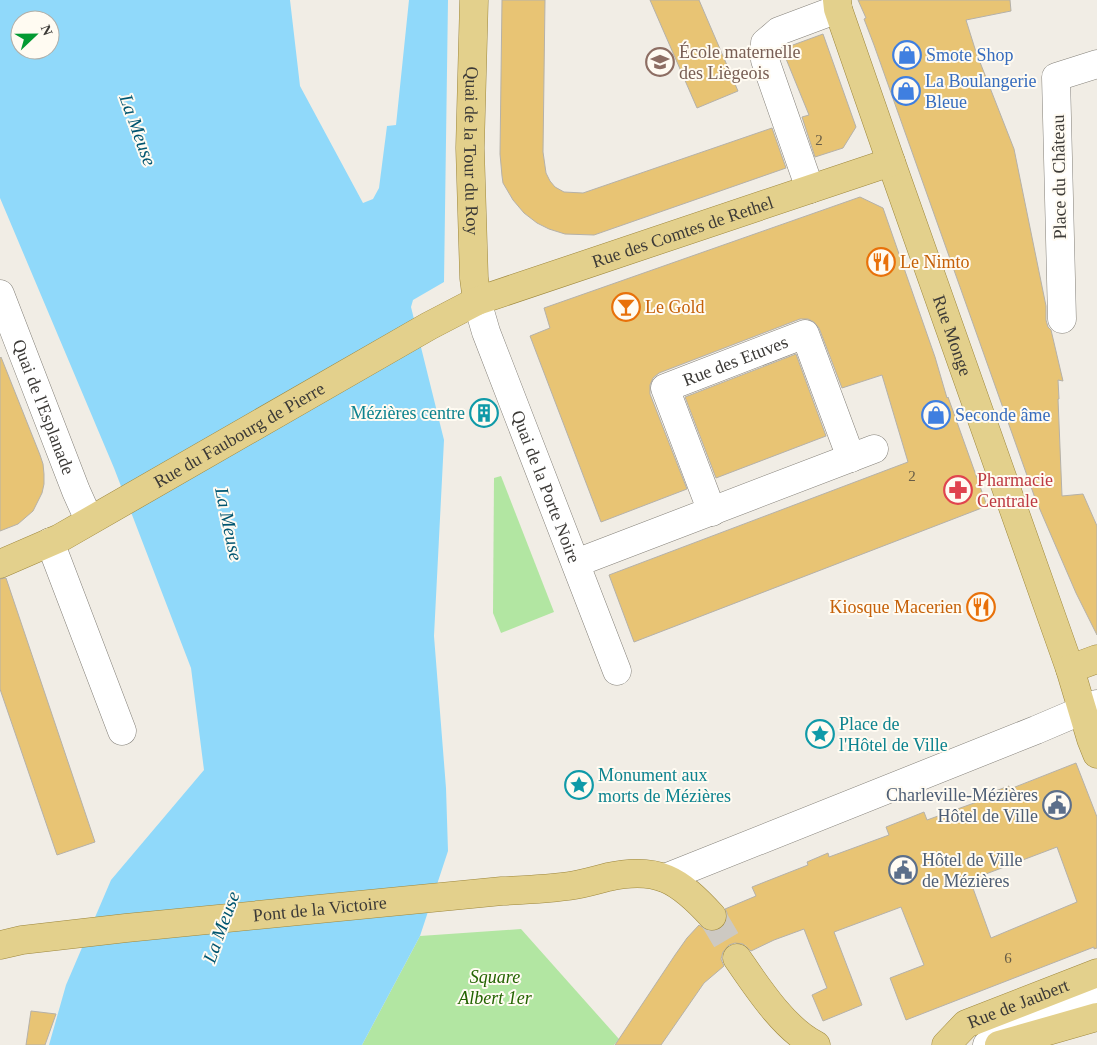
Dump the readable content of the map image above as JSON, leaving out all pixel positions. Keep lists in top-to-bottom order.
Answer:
{
  "streets": {
    "main road": [
      "Quai de la Tour du Roy",
      "Rue des Comtes de Rethel",
      "Rue Monge",
      "Rue du Faubourg de Pierre",
      "Pont de la Victoire",
      "Rue de Jaubert"
    ],
    "street": [
      "Place du Château",
      "Rue des Etuves",
      "Quai de l'Esplanade",
      "Quai de la Porte Noire"
    ]
  },
  "crossings": [
    ["Quai de la Tour du Roy", "Rue des Comtes de Rethel"],
    ["Quai de la Tour du Roy", "Rue du Faubourg de Pierre"],
    ["Quai de la Tour du Roy", "Quai de la Porte Noire"],
    ["Rue des Comtes de Rethel", "Rue Monge"],
    ["Rue des Comtes de Rethel", "Rue du Faubourg de Pierre"],
    ["Rue des Comtes de Rethel", "Quai de la Porte Noire"],
    ["Rue des Etuves", "Quai de la Porte Noire"],
    ["Quai de l'Esplanade", "Rue du Faubourg de Pierre"],
    ["Rue du Faubourg de Pierre", "Quai de la Porte Noire"]
  ],
  "water": ["La Meuse"],
  "parks": ["Square Albert 1er"],
  "places": {
    "shop": ["Smote Shop", "La Boulangerie Bleue", "Seconde âme"],
    "school or university": ["École maternelle des Liègeois"],
    "restaurant": ["Le Nimto", "Kiosque Macerien"],
    "bar": ["Le Gold"],
    "building": ["Mézières centre"],
    "pharmacy": ["Pharmacie Centrale"],
    "place": ["Place de l'Hôtel de Ville", "Monument aux morts de Mézières"],
    "public building": ["Charleville-Mézières Hôtel de Ville", "Hôtel de Ville de Mézières"]
  },
  "house_numbers": ["2", "2", "6"],
  "north": "right"
}
